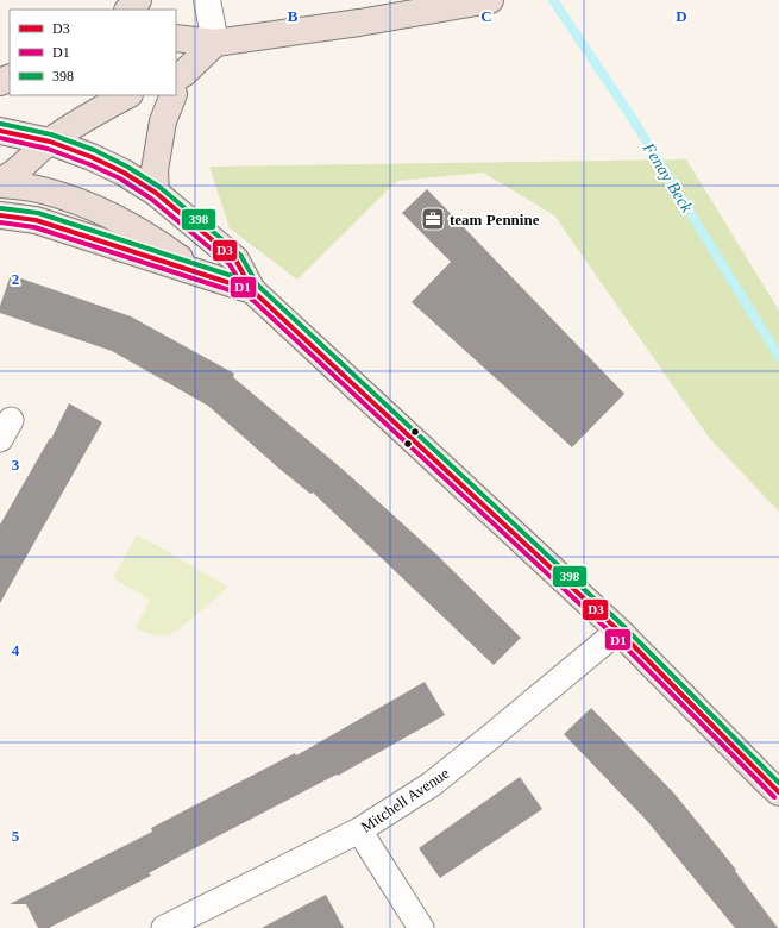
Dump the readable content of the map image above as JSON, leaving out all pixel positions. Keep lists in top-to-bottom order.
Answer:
{
  "streets": {
    "street": ["Mitchell Avenue"]
  },
  "water": ["Fenay Beck"],
  "places": {
    "office": ["team Pennine"]
  },
  "lines": ["transit line 398", "transit line D3", "transit line D1"],
  "legend": ["D3", "D1", "398"],
  "grid": {
    "columns": ["B", "C", "D"],
    "rows": [
      "2",
      "3",
      "4",
      "5"
    ]
  }
}
